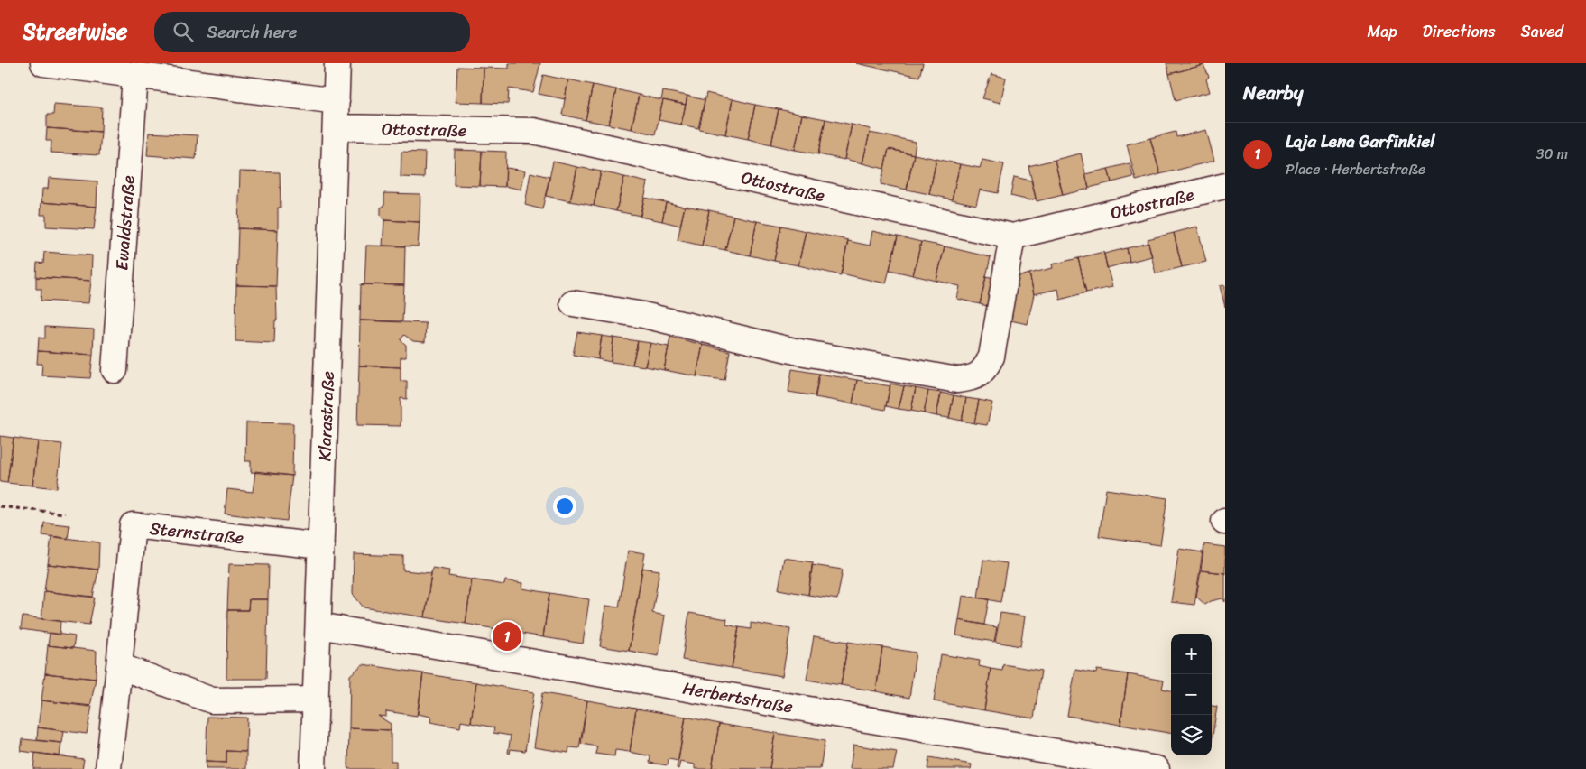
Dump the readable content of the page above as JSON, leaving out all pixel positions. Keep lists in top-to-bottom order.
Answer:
{
  "streets": {
    "street": [
      "Ottostraße",
      "Ewaldstraße",
      "Klarastraße",
      "Sternstraße",
      "Herbertstraße"
    ]
  },
  "crossings": [
    ["Ottostraße", "Klarastraße"],
    ["Klarastraße", "Sternstraße"],
    ["Klarastraße", "Herbertstraße"]
  ],
  "page": {
    "header": "Streetwise",
    "search": "Search here",
    "nav": ["Map", "Directions", "Saved"],
    "heading": "Nearby",
    "list": [
      {
        "mark": "1",
        "name": "Laja Lena Garfinkiel",
        "note": "Place · Herbertstraße",
        "value": "30 m"
      }
    ],
    "pins": "1",
    "map_buttons": ["+", "−"]
  }
}
